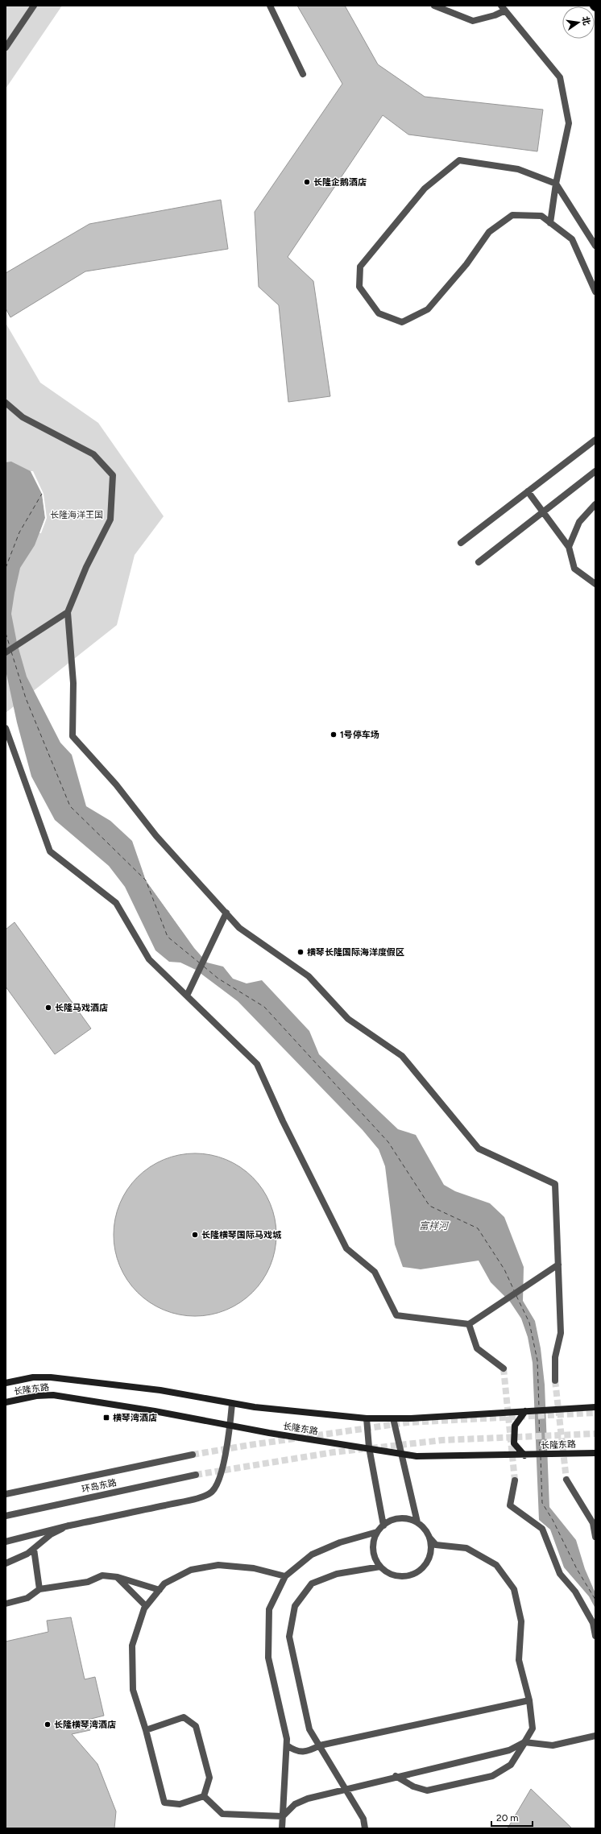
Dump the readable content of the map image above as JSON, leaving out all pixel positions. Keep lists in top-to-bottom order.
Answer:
{
  "streets": {
    "main road": ["长隆东路"],
    "street": ["环岛东路"]
  },
  "water": ["富祥河"],
  "parks": ["长隆海洋王国"],
  "places": {
    "other": [
      "长隆企鹅酒店",
      "1号停车场",
      "横琴长隆国际海洋度假区",
      "长隆马戏酒店",
      "长隆横琴国际马戏城",
      "长隆横琴湾酒店"
    ],
    "transit": ["横琴湾酒店"]
  },
  "scale_bar": "20 m",
  "north": "right"
}
